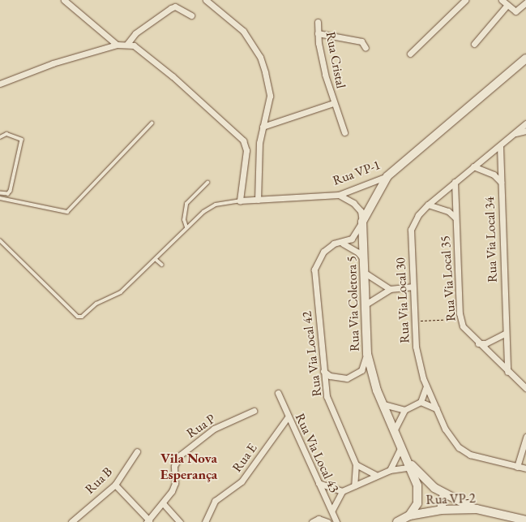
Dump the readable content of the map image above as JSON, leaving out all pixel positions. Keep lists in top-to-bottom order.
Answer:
{
  "streets": {
    "street": [
      "Rua Cristal",
      "Rua VP-1",
      "Rua Via Local 34",
      "Rua Via Local 35",
      "Rua Via Local 30",
      "Rua Via Coletora 5",
      "Rua Via Local 42",
      "Rua P",
      "Rua Via Local 43",
      "Rua E",
      "Rua B",
      "Rua VP-2"
    ]
  },
  "crossings": [
    ["Rua VP-1", "Rua Via Coletora 5"],
    ["Rua Via Local 34", "Rua Via Local 35"],
    ["Rua Via Local 34", "Rua Via Local 30"],
    ["Rua Via Local 35", "Rua Via Local 30"],
    ["Rua Via Coletora 5", "Rua VP-2"],
    ["Rua Via Local 43", "Rua E"]
  ],
  "districts": ["Vila Nova Esperança"]
}
